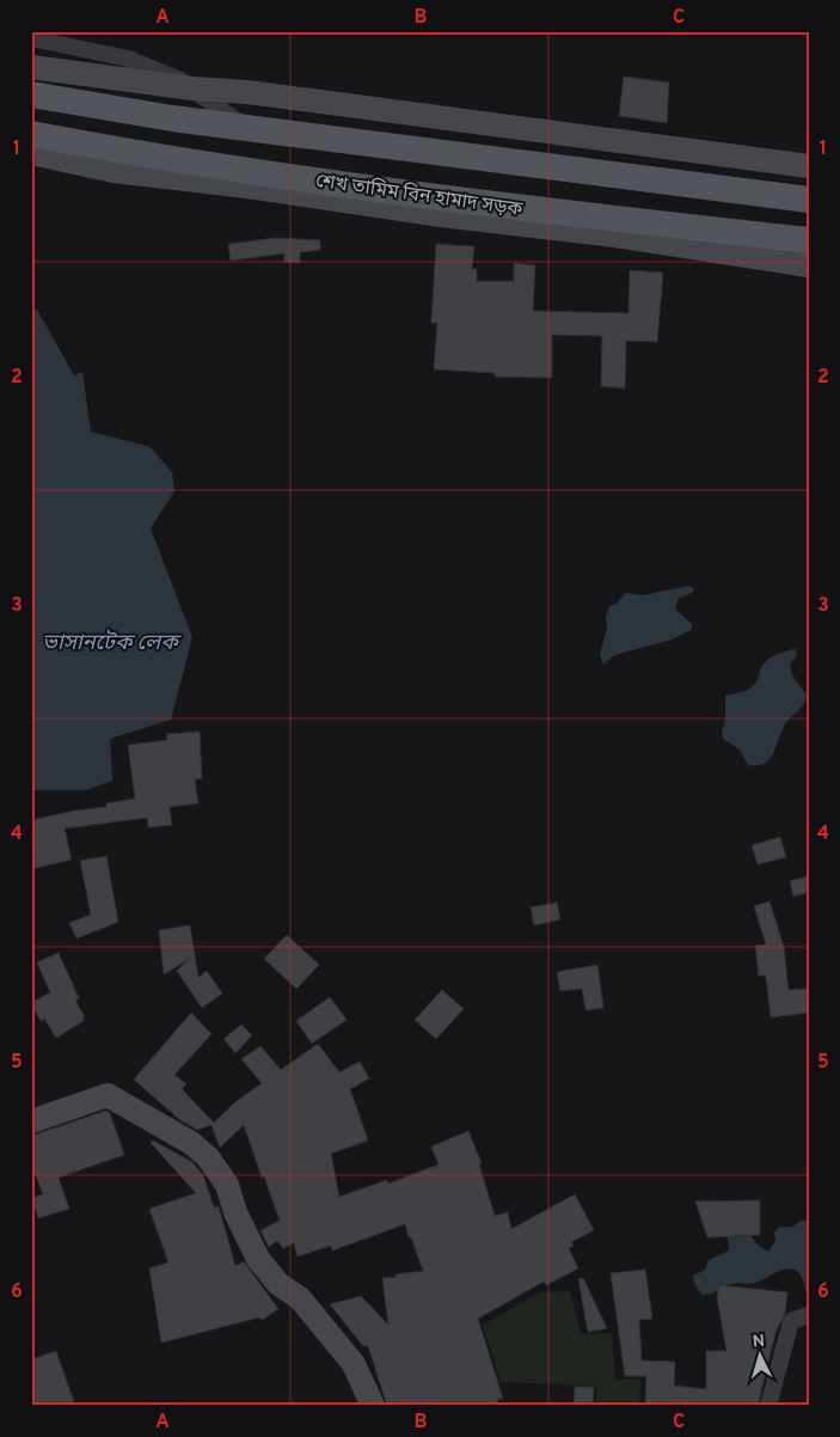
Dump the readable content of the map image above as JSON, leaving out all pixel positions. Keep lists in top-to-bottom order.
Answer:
{
  "streets": {
    "main road": ["শেখ তামিম বিন হামাদ সড়ক"]
  },
  "water": ["ভাসানটেক লেক"],
  "north": "top",
  "grid": {
    "columns": ["A", "B", "C"],
    "rows": [
      "1",
      "2",
      "3",
      "4",
      "5",
      "6"
    ]
  }
}
